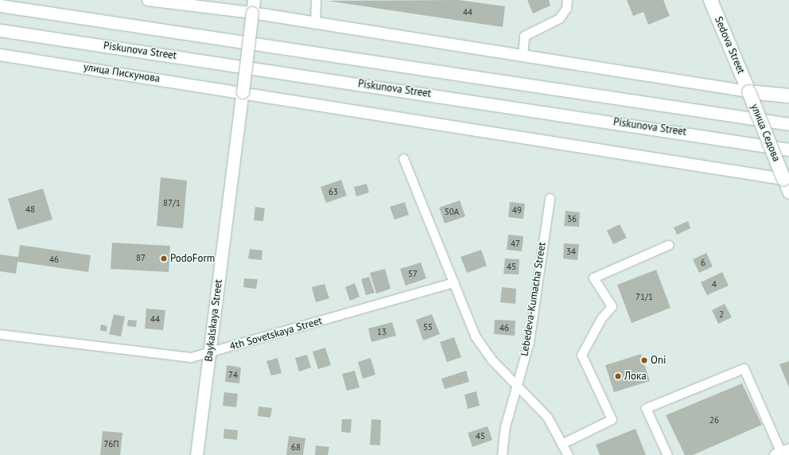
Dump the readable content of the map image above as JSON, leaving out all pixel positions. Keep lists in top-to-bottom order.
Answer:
{
  "streets": {
    "main road": [
      "Sedova Street",
      "Piskunova Street",
      "улица Седова",
      "Baykalskaya Street"
    ],
    "street": ["улица Пискунова", "Lebedeva-Kumacha Street", "4th Sovetskaya Street"]
  },
  "crossings": [
    ["Sedova Street", "улица Седова"],
    ["улица Пискунова", "Baykalskaya Street"],
    ["Baykalskaya Street", "4th Sovetskaya Street"]
  ],
  "places": ["PodoForm", "Oni", "Лока"],
  "house_numbers": [
    "44",
    "63",
    "87/1",
    "48",
    "49",
    "50А",
    "36",
    "47",
    "34",
    "87",
    "46",
    "6",
    "45",
    "57",
    "4",
    "71/1",
    "2",
    "44",
    "55",
    "46",
    "13",
    "74",
    "26",
    "45",
    "76П",
    "68"
  ]
}
